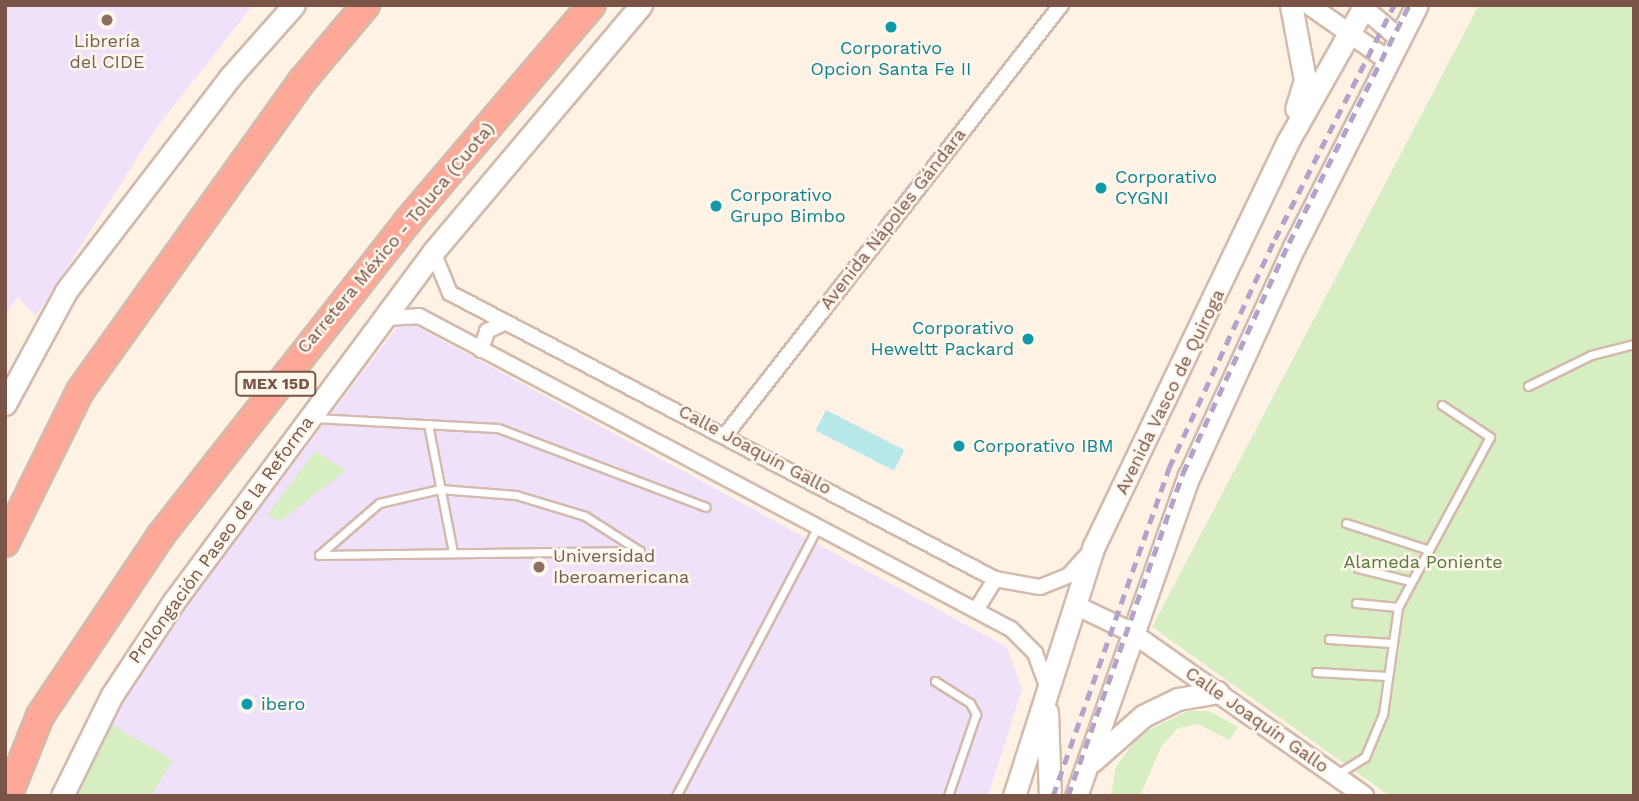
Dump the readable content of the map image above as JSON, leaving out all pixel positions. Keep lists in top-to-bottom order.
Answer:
{
  "streets": {
    "highway": ["Carretera México - Toluca (Cuota)", "MEX 15D"],
    "main road": ["Avenida Vasco de Quiroga", "Prolongación Paseo de la Reforma"],
    "street": ["Avenida Nápoles Gándara", "Calle Joaquín Gallo"]
  },
  "crossings": [
    ["Avenida Nápoles Gándara", "Calle Joaquín Gallo"],
    ["Avenida Vasco de Quiroga", "Calle Joaquín Gallo"],
    ["Calle Joaquín Gallo", "Prolongación Paseo de la Reforma"]
  ],
  "parks": ["Alameda Poniente"],
  "places": [
    "Librería del CIDE",
    "Corporativo Opcion Santa Fe II",
    "Corporativo CYGNI",
    "Corporativo Grupo Bimbo",
    "Corporativo Heweltt Packard",
    "Corporativo IBM",
    "Universidad Iberoamericana",
    "ibero"
  ]
}
